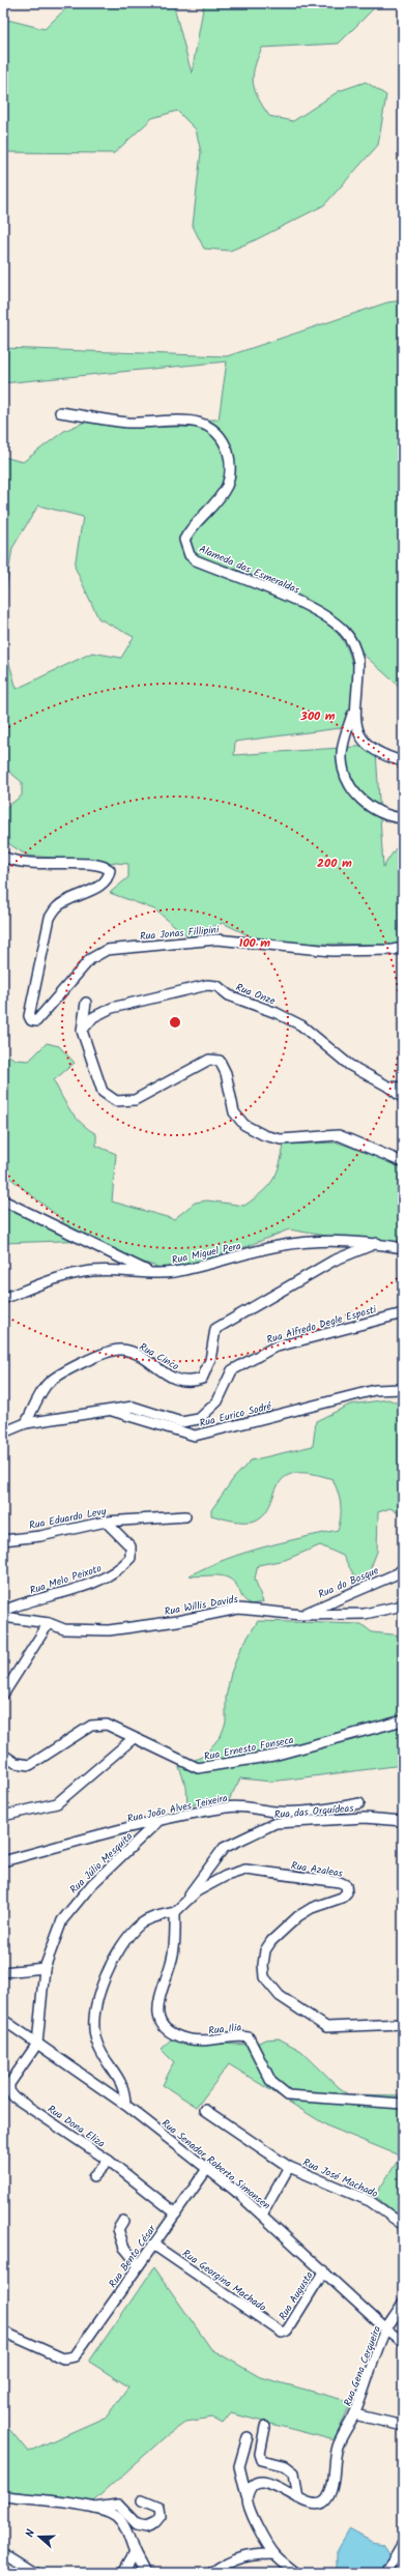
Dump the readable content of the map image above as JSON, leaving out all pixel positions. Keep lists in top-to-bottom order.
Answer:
{
  "streets": {
    "street": [
      "Alameda das Esmeraldas",
      "Rua Jonas Fillipini",
      "Rua Onze",
      "Rua Miguel Pera",
      "Rua Alfredo Degle Esposti",
      "Rua Cinco",
      "Rua Eurico Sodré",
      "Rua Eduardo Levy",
      "Rua Melo Peixoto",
      "Rua do Bosque",
      "Rua Willis Davids",
      "Rua Ernesto Fonseca",
      "Rua João Alves Teixeira",
      "Rua das Orquídeas",
      "Rua Júlio Mesquita",
      "Rua Azaleas",
      "Rua Ilia",
      "Rua Dona Eliza",
      "Rua Senador Roberto Simonsen",
      "Rua José Machado",
      "Rua Bento César",
      "Rua Georgina Machado",
      "Rua Augusta",
      "Rua Gena Cerqueira"
    ]
  },
  "crossings": [
    ["Rua Miguel Pera", "Rua Cinco"],
    ["Rua Alfredo Degle Esposti", "Rua Eurico Sodré"],
    ["Rua Cinco", "Rua Eurico Sodré"],
    ["Rua Eduardo Levy", "Rua Melo Peixoto"],
    ["Rua do Bosque", "Rua Willis Davids"],
    ["Rua João Alves Teixeira", "Rua Júlio Mesquita"],
    ["Rua das Orquídeas", "Rua Azaleas"],
    ["Rua Júlio Mesquita", "Rua Dona Eliza"],
    ["Rua Júlio Mesquita", "Rua Senador Roberto Simonsen"],
    ["Rua Azaleas", "Rua Ilia"],
    ["Rua Dona Eliza", "Rua Senador Roberto Simonsen"],
    ["Rua Dona Eliza", "Rua Bento César"],
    ["Rua Senador Roberto Simonsen", "Rua José Machado"],
    ["Rua Senador Roberto Simonsen", "Rua Bento César"],
    ["Rua Senador Roberto Simonsen", "Rua Augusta"],
    ["Rua Senador Roberto Simonsen", "Rua Gena Cerqueira"],
    ["Rua Bento César", "Rua Georgina Machado"],
    ["Rua Georgina Machado", "Rua Augusta"]
  ],
  "north": "left",
  "rings": ["300 m", "200 m", "100 m"]
}
